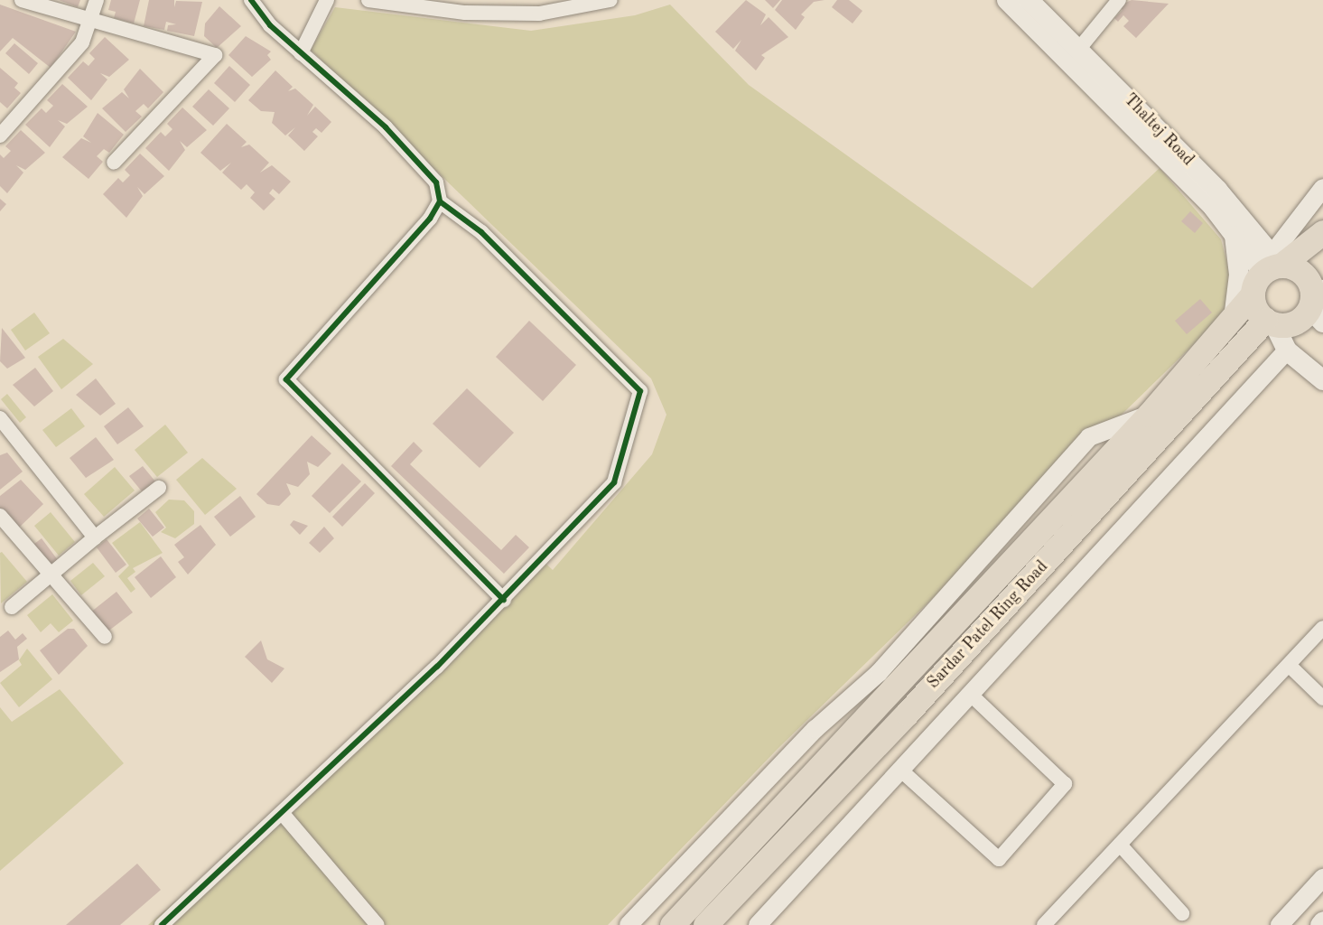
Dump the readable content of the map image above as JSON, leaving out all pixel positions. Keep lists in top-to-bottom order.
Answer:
{
  "streets": {
    "highway": ["Sardar Patel Ring Road"],
    "main road": ["Thaltej Road"]
  },
  "crossings": [
    ["Thaltej Road", "Sardar Patel Ring Road"]
  ]
}
